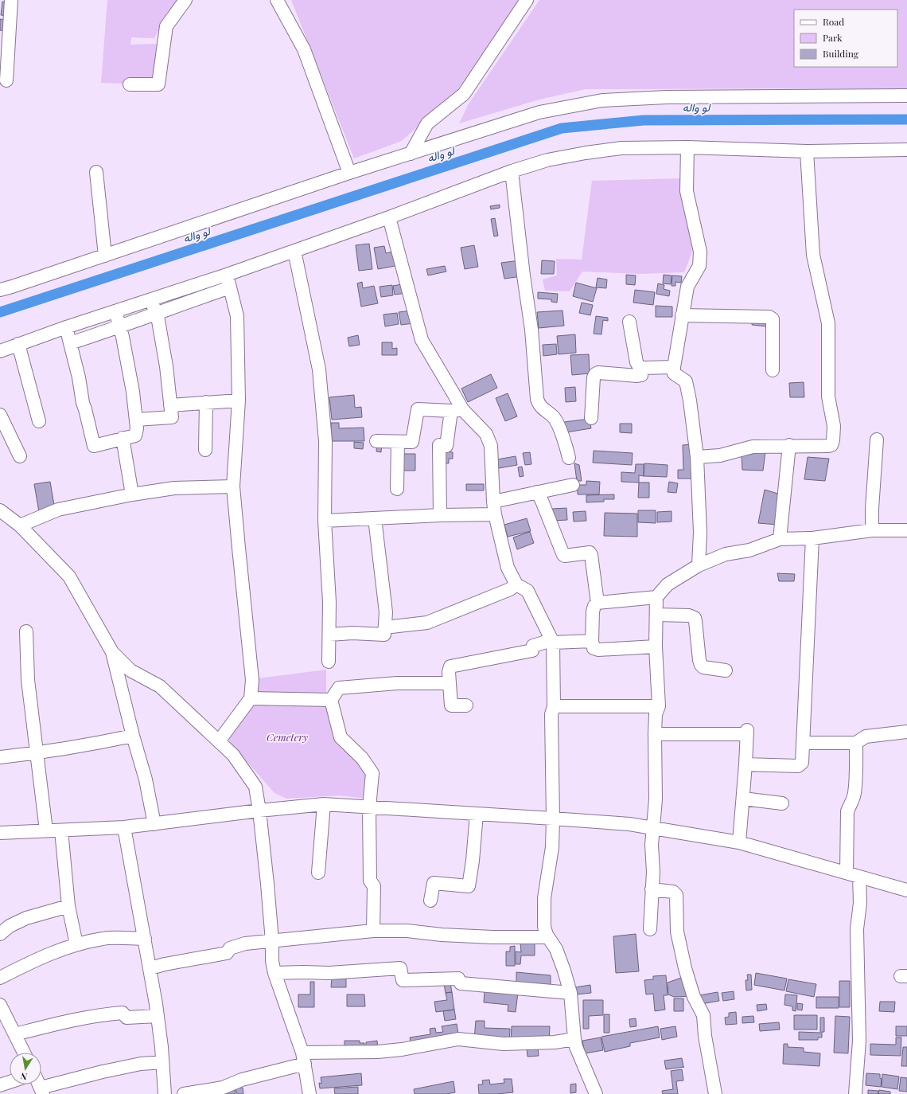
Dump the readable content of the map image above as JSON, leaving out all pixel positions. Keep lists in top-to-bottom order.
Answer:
{
  "water": ["لو واله"],
  "parks": ["Cemetery"],
  "legend": ["Road", "Park", "Building"],
  "north": "bottom"
}
